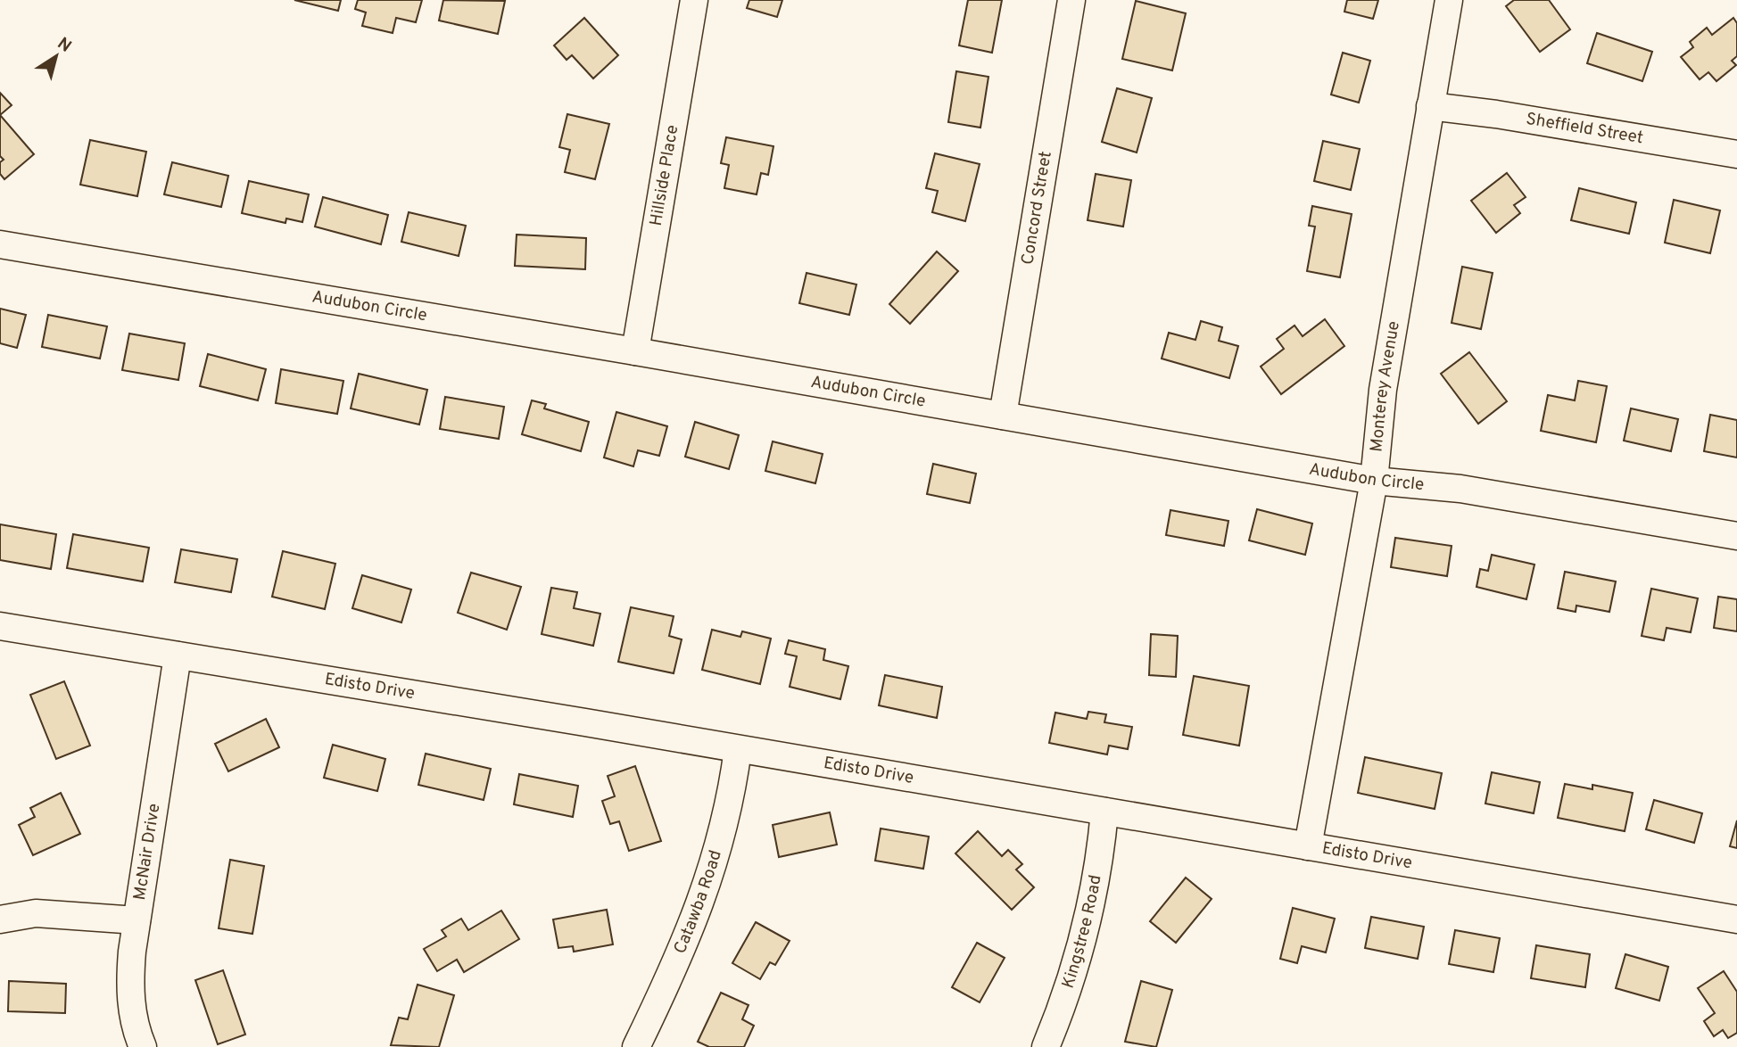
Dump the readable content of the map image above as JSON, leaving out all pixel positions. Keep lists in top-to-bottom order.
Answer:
{
  "streets": {
    "street": [
      "Sheffield Street",
      "Hillside Place",
      "Concord Street",
      "Audubon Circle",
      "Monterey Avenue",
      "Edisto Drive",
      "McNair Drive",
      "Catawba Road",
      "Kingstree Road"
    ]
  },
  "crossings": [
    ["Sheffield Street", "Monterey Avenue"],
    ["Hillside Place", "Audubon Circle"],
    ["Concord Street", "Audubon Circle"],
    ["Audubon Circle", "Monterey Avenue"],
    ["Monterey Avenue", "Edisto Drive"],
    ["Edisto Drive", "McNair Drive"],
    ["Edisto Drive", "Catawba Road"],
    ["Edisto Drive", "Kingstree Road"]
  ],
  "north": "top right"
}
